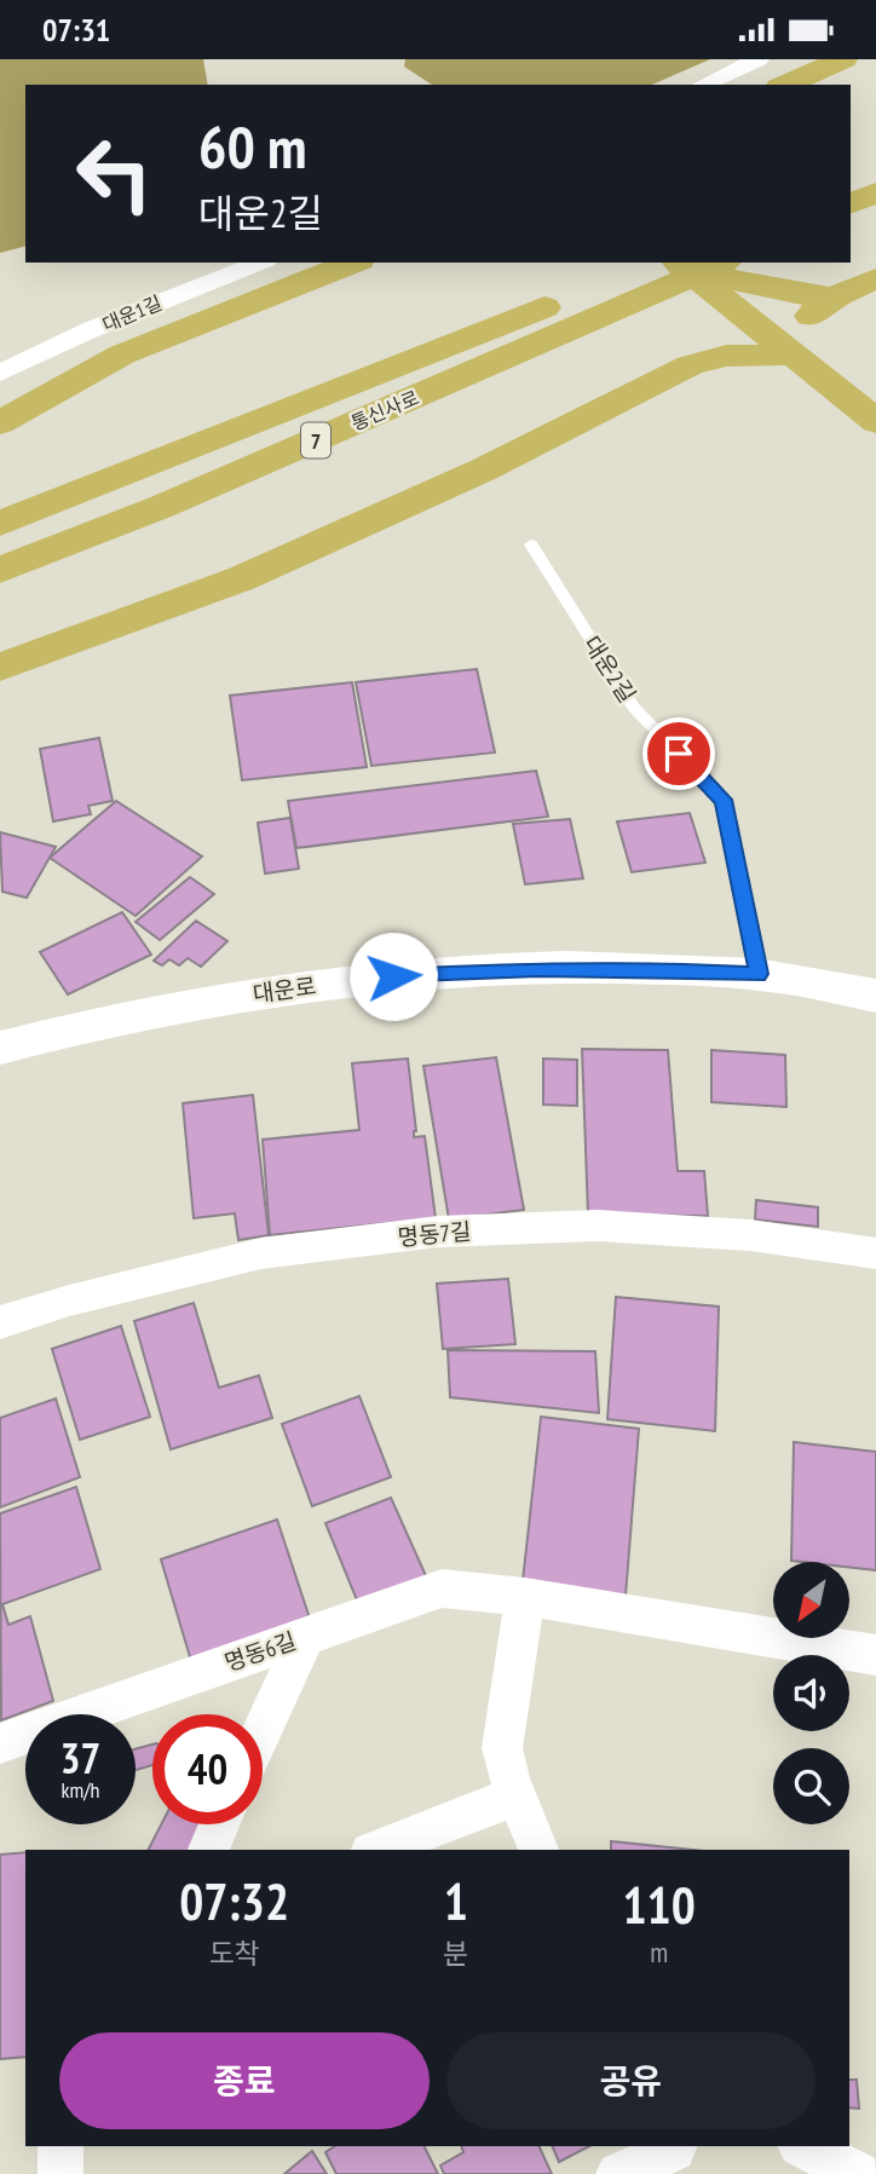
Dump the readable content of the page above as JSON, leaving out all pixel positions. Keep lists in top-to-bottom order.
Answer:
{
  "streets": {
    "highway": ["통신사로", "7"],
    "street": [
      "대운1길",
      "대운로",
      "명동7길",
      "명동6길"
    ],
    "lane": ["대운2길"]
  },
  "crossings": [
    ["통신사로", "7"],
    ["대운2길", "대운로"]
  ],
  "north": "bottom left",
  "page": {
    "status": "07:31",
    "turn": ["60 m", "대운2길"],
    "speed": "37 km/h",
    "limit": "40",
    "eta": [
      "07:32",
      "도착",
      "1",
      "분",
      "110",
      "m"
    ],
    "buttons": ["종료", "공유"]
  }
}
